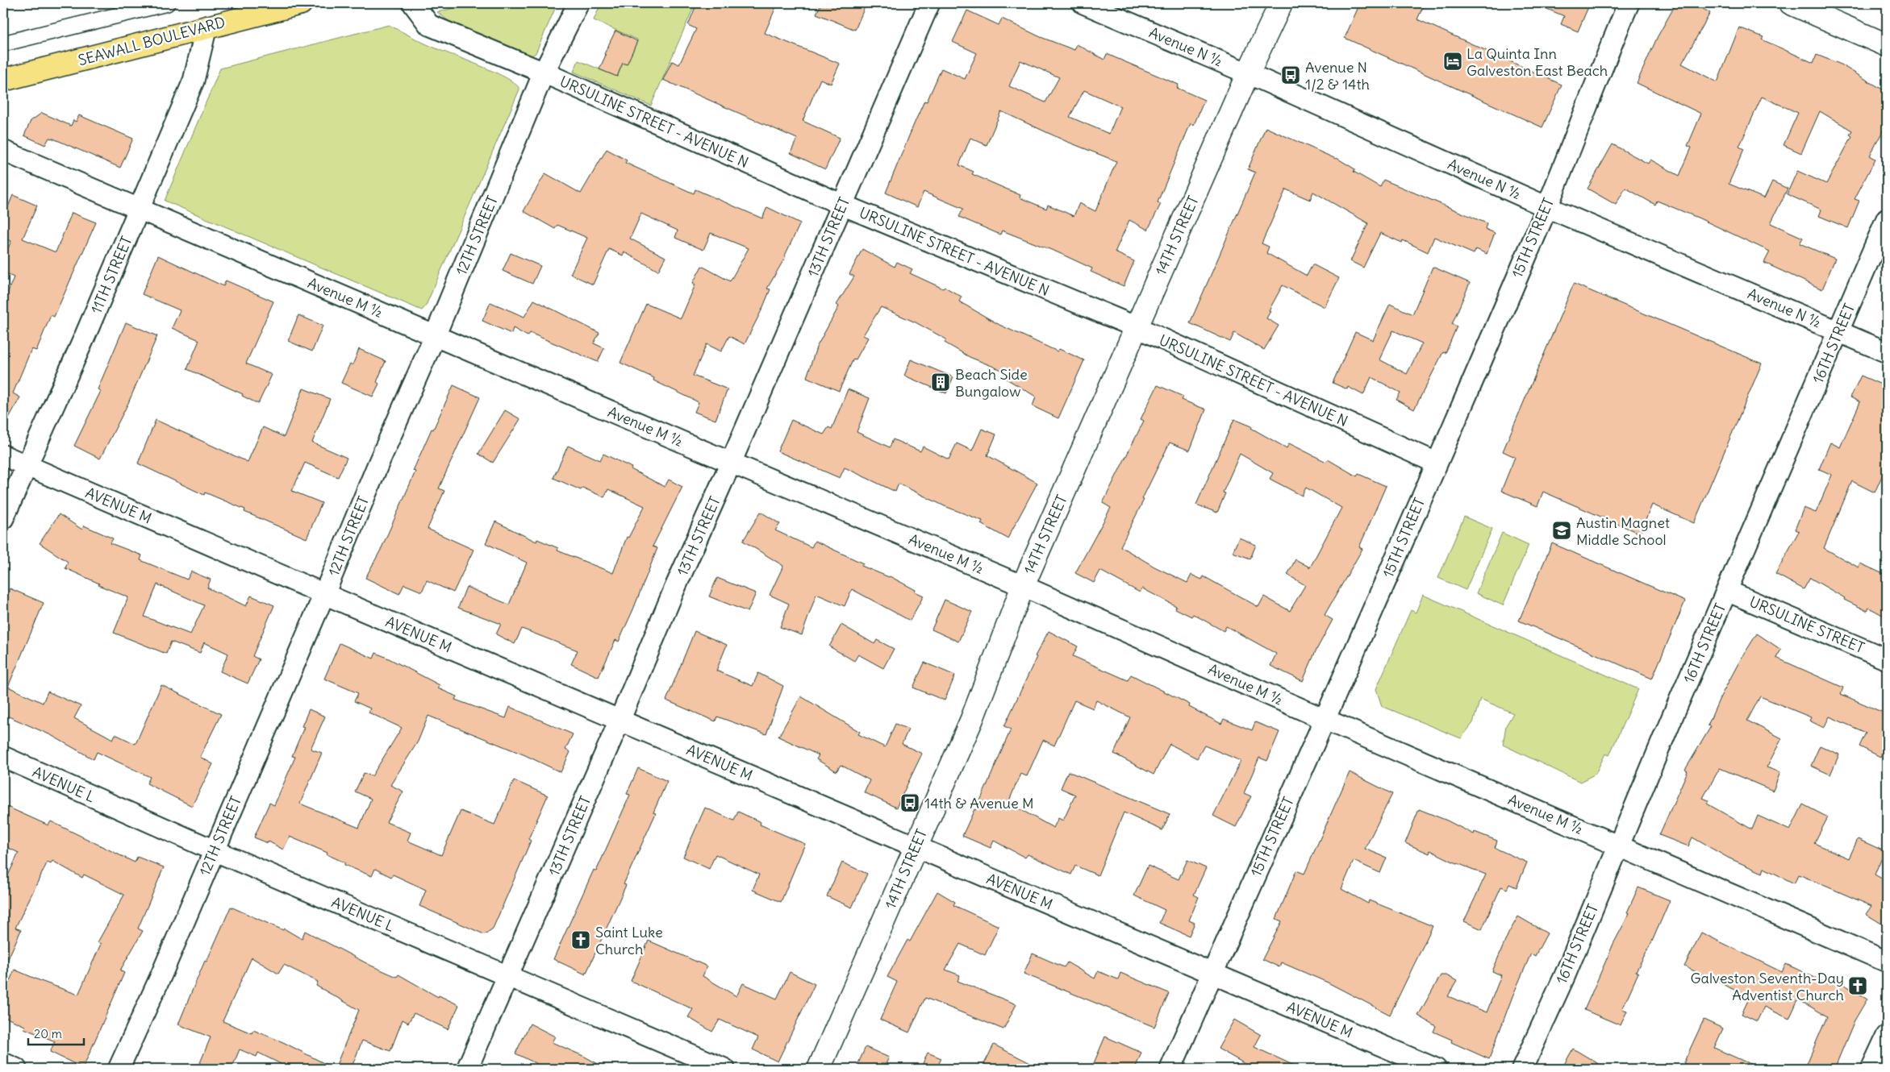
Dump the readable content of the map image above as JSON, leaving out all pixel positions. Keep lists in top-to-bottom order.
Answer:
{
  "streets": {
    "main road": ["SEAWALL BOULEVARD", "14TH STREET"],
    "street": [
      "Avenue N ½",
      "URSULINE STREET - AVENUE N",
      "12TH STREET",
      "13TH STREET",
      "15TH STREET",
      "11TH STREET",
      "Avenue M ½",
      "16TH STREET",
      "AVENUE M",
      "URSULINE STREET",
      "AVENUE L"
    ]
  },
  "crossings": [
    ["SEAWALL BOULEVARD", "11TH STREET"],
    ["Avenue N ½", "14TH STREET"],
    ["Avenue N ½", "15TH STREET"],
    ["Avenue N ½", "16TH STREET"],
    ["URSULINE STREET - AVENUE N", "12TH STREET"],
    ["URSULINE STREET - AVENUE N", "14TH STREET"],
    ["URSULINE STREET - AVENUE N", "13TH STREET"],
    ["URSULINE STREET - AVENUE N", "15TH STREET"],
    ["12TH STREET", "Avenue M ½"],
    ["12TH STREET", "AVENUE M"],
    ["12TH STREET", "AVENUE L"],
    ["14TH STREET", "Avenue M ½"],
    ["14TH STREET", "AVENUE M"],
    ["13TH STREET", "Avenue M ½"],
    ["13TH STREET", "AVENUE M"],
    ["13TH STREET", "AVENUE L"],
    ["15TH STREET", "Avenue M ½"],
    ["15TH STREET", "AVENUE M"],
    ["11TH STREET", "Avenue M ½"],
    ["11TH STREET", "AVENUE M"],
    ["Avenue M ½", "16TH STREET"],
    ["16TH STREET", "URSULINE STREET"]
  ],
  "places": {
    "hotel": ["La Quinta Inn Galveston East Beach"],
    "bus stop": ["Avenue N 1/2 & 14th", "14th & Avenue M"],
    "building": ["Beach Side Bungalow"],
    "school or university": ["Austin Magnet Middle School"],
    "church": ["Saint Luke Church", "Galveston Seventh-Day Adventist Church"]
  },
  "scale_bar": "20 m"
}
